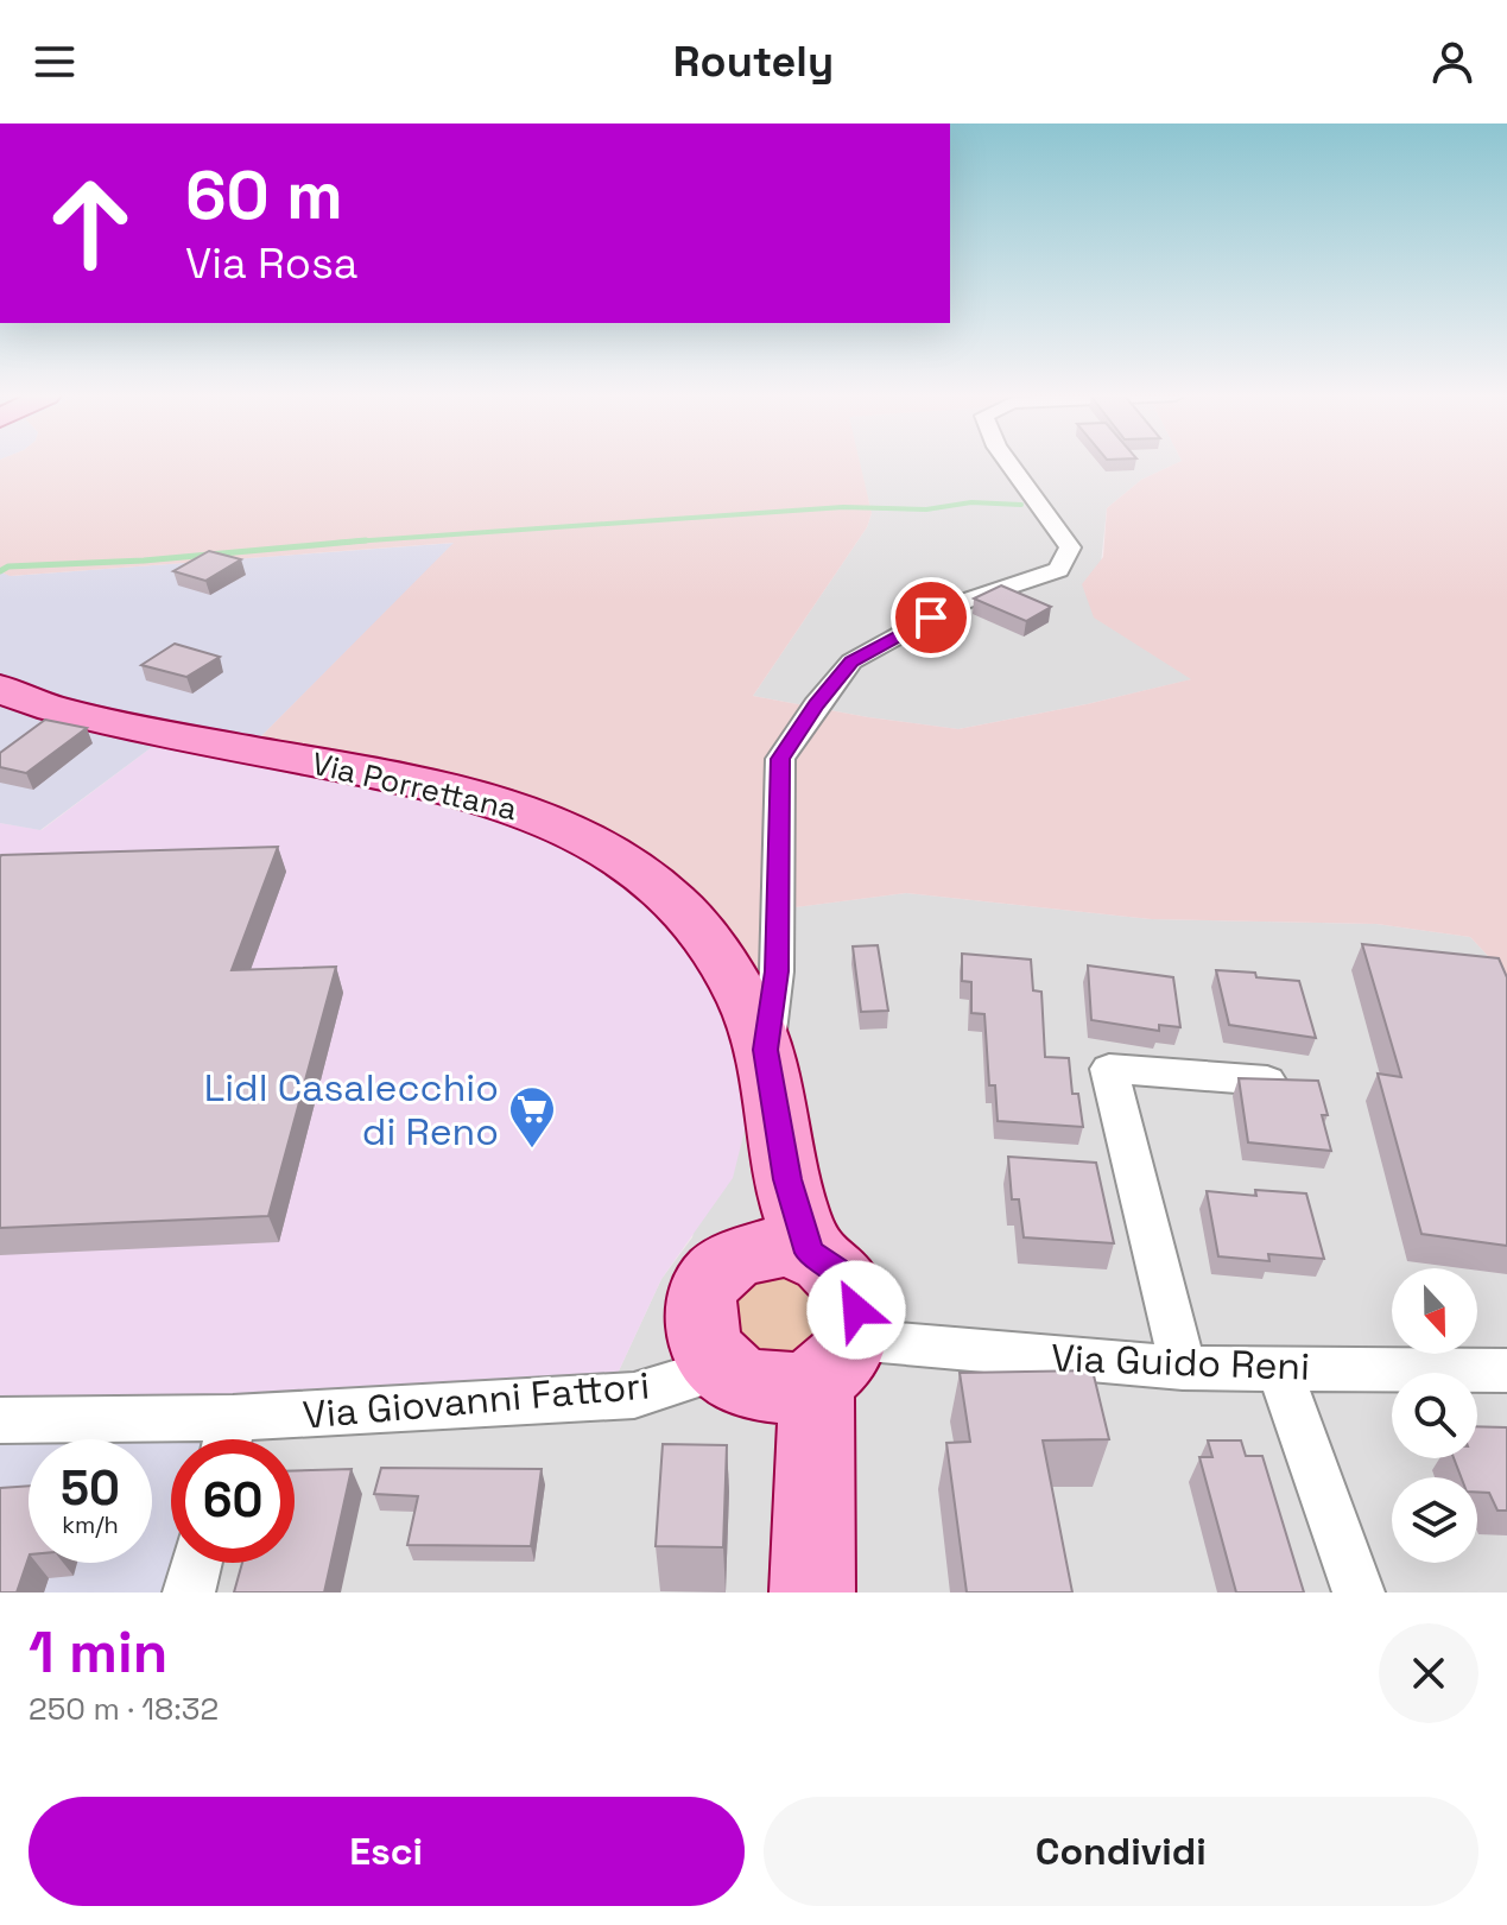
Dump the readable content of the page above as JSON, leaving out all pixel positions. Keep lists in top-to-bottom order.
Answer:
{
  "streets": {
    "main road": ["Via Porrettana"],
    "street": ["Via Guido Reni", "Via Giovanni Fattori"]
  },
  "crossings": [
    ["Via Porrettana", "Via Guido Reni"],
    ["Via Porrettana", "Via Giovanni Fattori"],
    ["Via Guido Reni", "Via Giovanni Fattori"]
  ],
  "places": {
    "supermarket": ["Lidl Casalecchio di Reno"]
  },
  "north": "bottom",
  "page": {
    "header": "Routely",
    "turn": ["60 m", "Via Rosa"],
    "speed": "50 km/h",
    "limit": "60",
    "heading": ["1 min", "250 m · 18:32"],
    "buttons": ["Esci", "Condividi"]
  }
}
